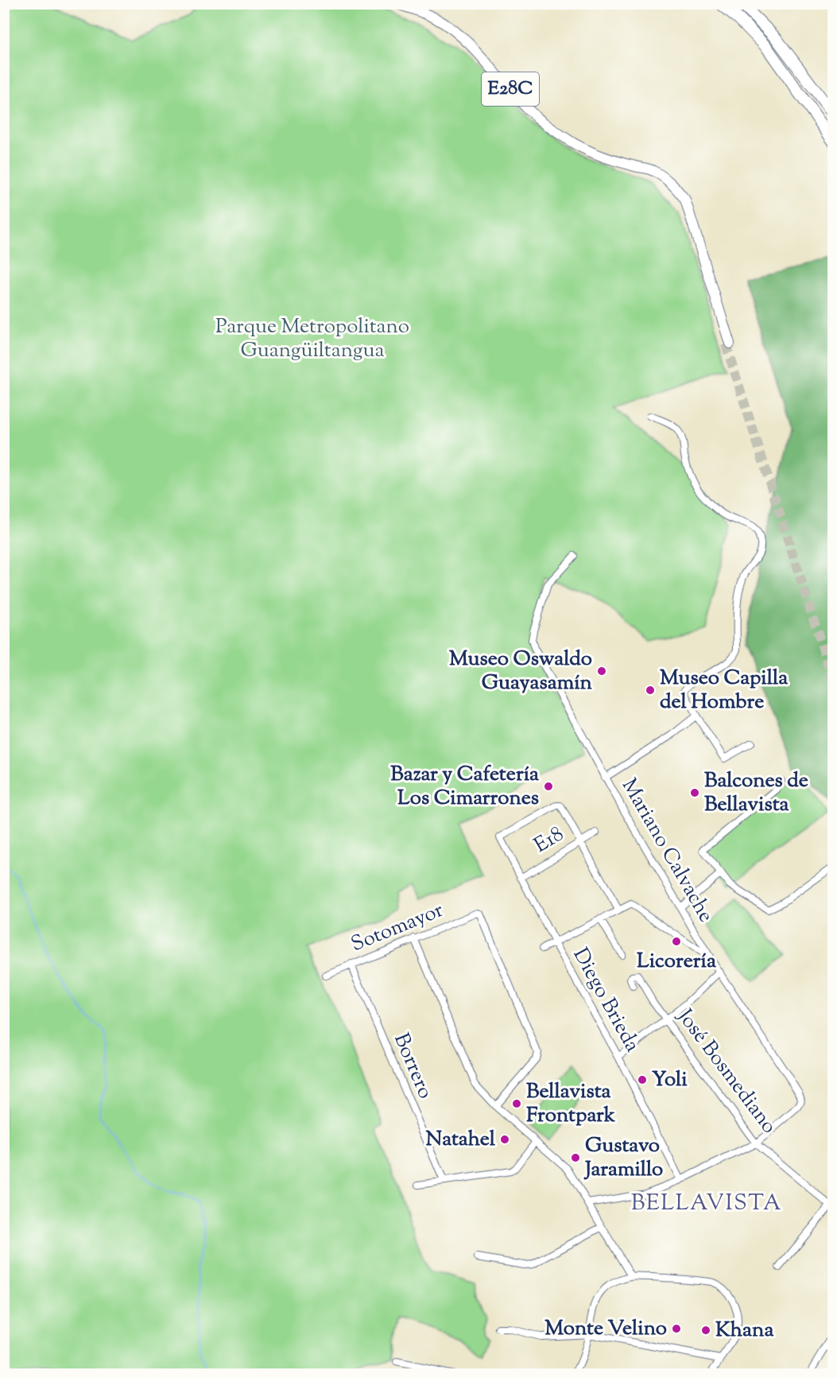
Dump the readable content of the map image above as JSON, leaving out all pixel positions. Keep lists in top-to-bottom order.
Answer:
{
  "streets": {
    "main road": ["E28C"],
    "street": [
      "E18",
      "Mariano Calvache",
      "Sotomayor",
      "Diego Brieda",
      "Borrero",
      "José Bosmediano"
    ]
  },
  "crossings": [
    ["E18", "Diego Brieda"],
    ["Mariano Calvache", "José Bosmediano"],
    ["Sotomayor", "Borrero"]
  ],
  "districts": ["BELLAVISTA"],
  "parks": ["Parque Metropolitano Guangüiltangua"],
  "places": [
    "Museo Oswaldo Guayasamín",
    "Museo Capilla del Hombre",
    "Bazar y Cafetería Los Cimarrones",
    "Balcones de Bellavista",
    "Licorería",
    "Yoli",
    "Bellavista Frontpark",
    "Natahel",
    "Gustavo Jaramillo",
    "Monte Velino",
    "Khana"
  ]
}
